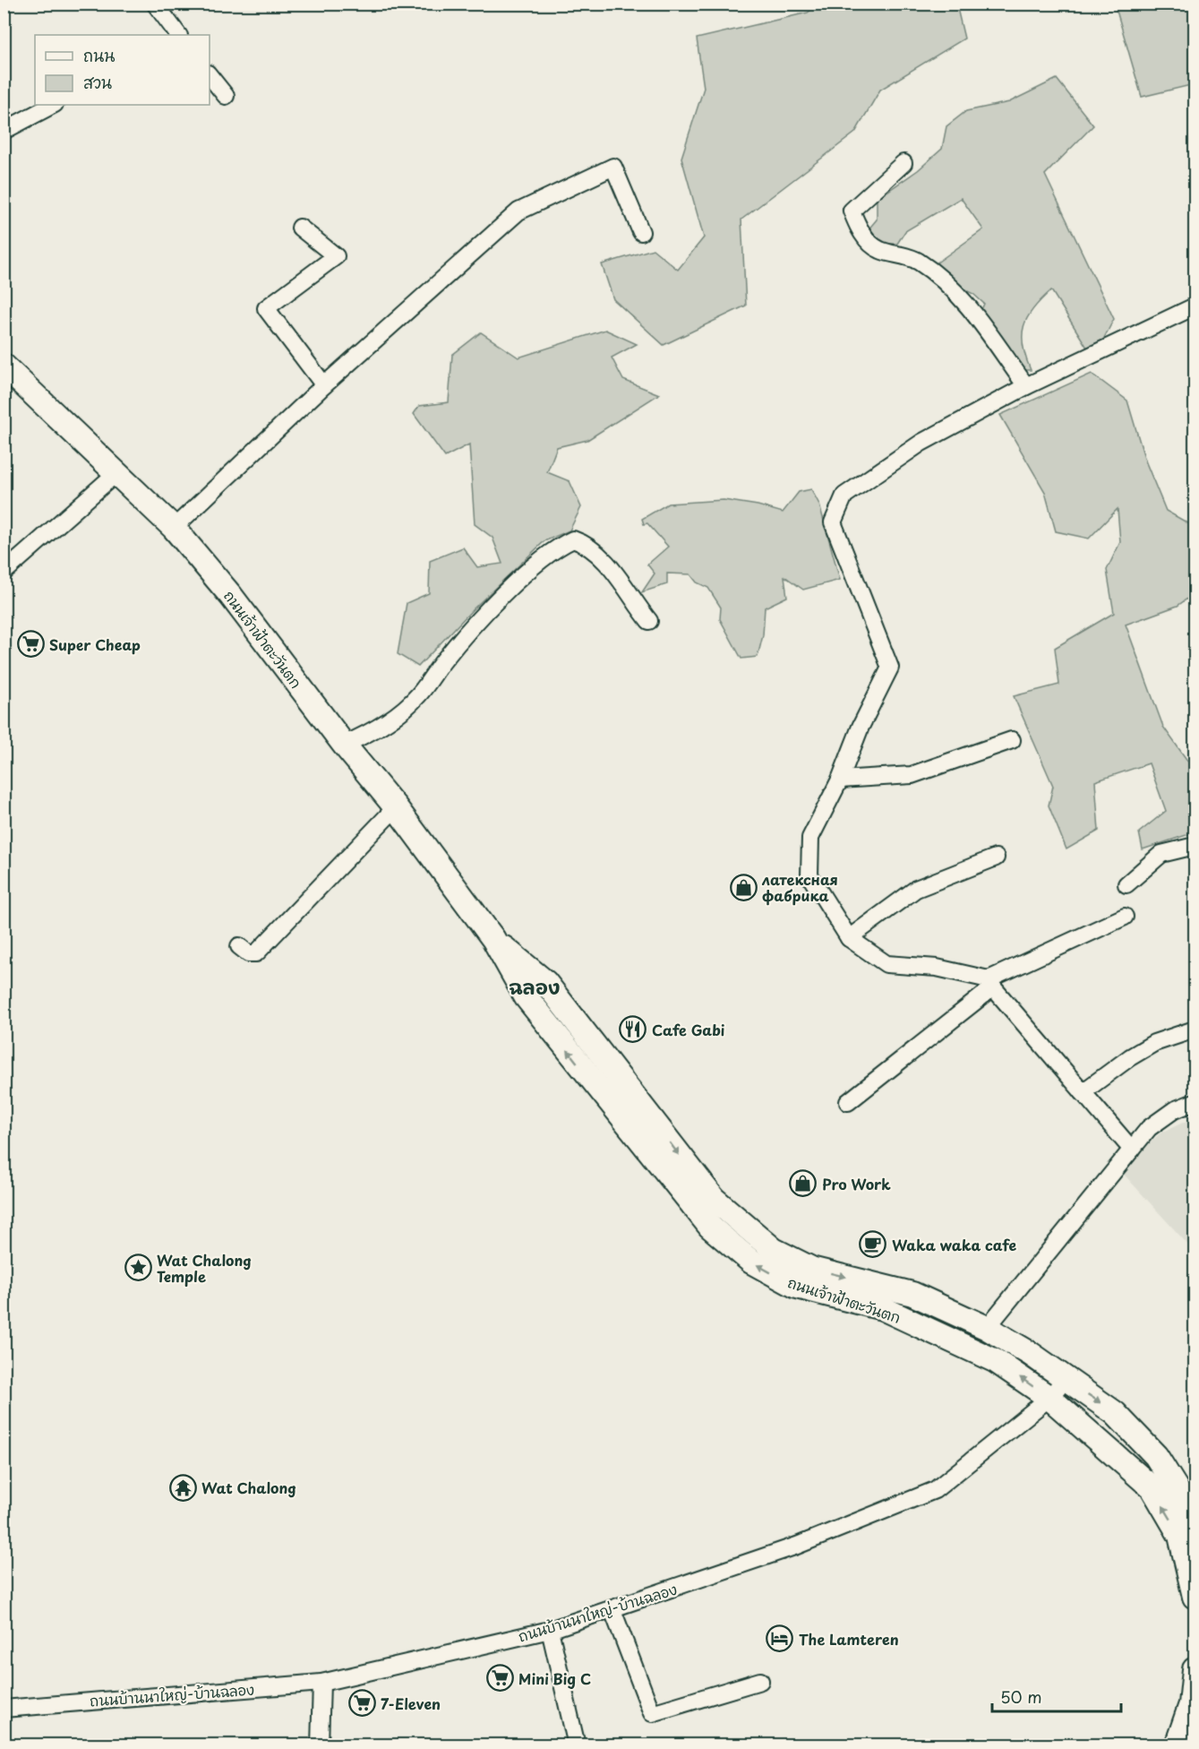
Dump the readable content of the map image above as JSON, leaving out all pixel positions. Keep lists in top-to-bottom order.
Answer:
{
  "streets": {
    "main road": ["ถนนเจ้าฟ้าตะวันตก"],
    "street": ["ถนนบ้านนาใหญ่-บ้านฉลอง"]
  },
  "crossings": [
    ["ถนนเจ้าฟ้าตะวันตก", "ถนนบ้านนาใหญ่-บ้านฉลอง"]
  ],
  "districts": ["ฉลอง"],
  "places": {
    "supermarket": ["Super Cheap", "Mini Big C", "7-Eleven"],
    "shop": ["латексная фабрика", "Pro Work"],
    "restaurant": ["Cafe Gabi"],
    "cafe": ["Waka waka cafe"],
    "place": ["Wat Chalong Temple"],
    "temple": ["Wat Chalong"],
    "hotel": ["The Lamteren"]
  },
  "legend": ["ถนน", "สวน"],
  "scale_bar": "50 m"
}
